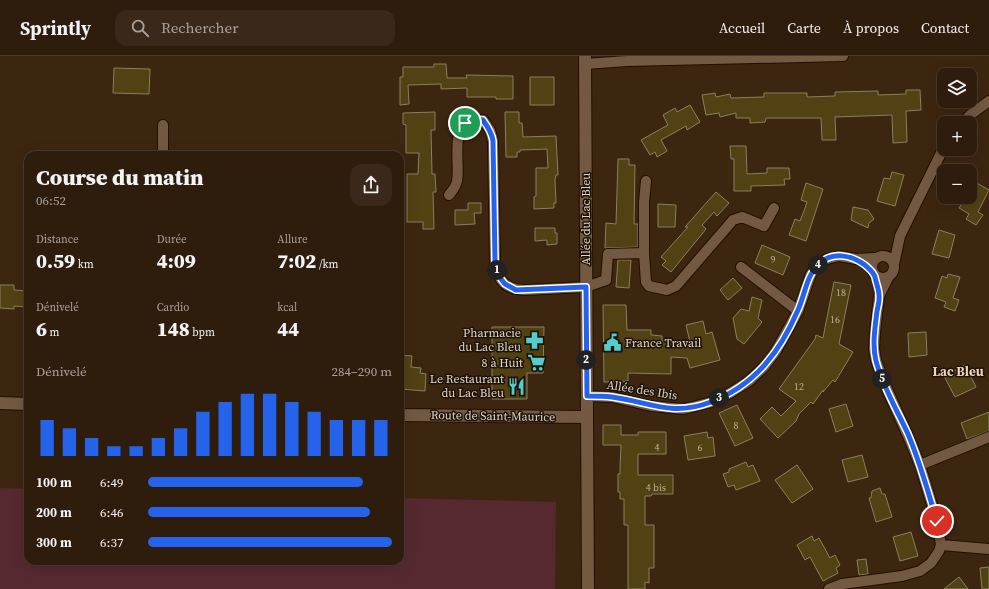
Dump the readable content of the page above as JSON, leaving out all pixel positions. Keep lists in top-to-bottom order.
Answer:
{
  "streets": {
    "street": ["Allée du Lac Bleu", "Allée des Ibis", "Route de Saint-Maurice"]
  },
  "crossings": [
    ["Allée du Lac Bleu", "Allée des Ibis"],
    ["Allée du Lac Bleu", "Route de Saint-Maurice"]
  ],
  "districts": ["Lac Bleu"],
  "places": {
    "pharmacy": ["Pharmacie du Lac Bleu"],
    "public building": ["France Travail"],
    "supermarket": ["8 à Huit"],
    "restaurant": ["Le Restaurant du Lac Bleu"]
  },
  "house_numbers": [
    "9",
    "18",
    "16",
    "12",
    "8",
    "4",
    "6",
    "4 bis"
  ],
  "page": {
    "header": "Sprintly",
    "search": "Rechercher",
    "nav": [
      "Accueil",
      "Carte",
      "À propos",
      "Contact"
    ],
    "map_buttons": ["+", "−"],
    "heading": ["Course du matin", "06:52"],
    "stats": [
      ["Distance", "0.59 km"],
      ["Durée", "4:09"],
      ["Allure", "7:02 /km"],
      ["Dénivelé", "6 m"],
      ["Cardio", "148 bpm"],
      ["kcal", "44"]
    ],
    "pins": [
      "4",
      "1",
      "2",
      "5",
      "3"
    ],
    "chart": ["Dénivelé", "284–290 m"],
    "list": [
      {
        "name": "100 m",
        "note": "6:49"
      },
      {
        "name": "200 m",
        "note": "6:46"
      },
      {
        "name": "300 m",
        "note": "6:37"
      }
    ]
  }
}
